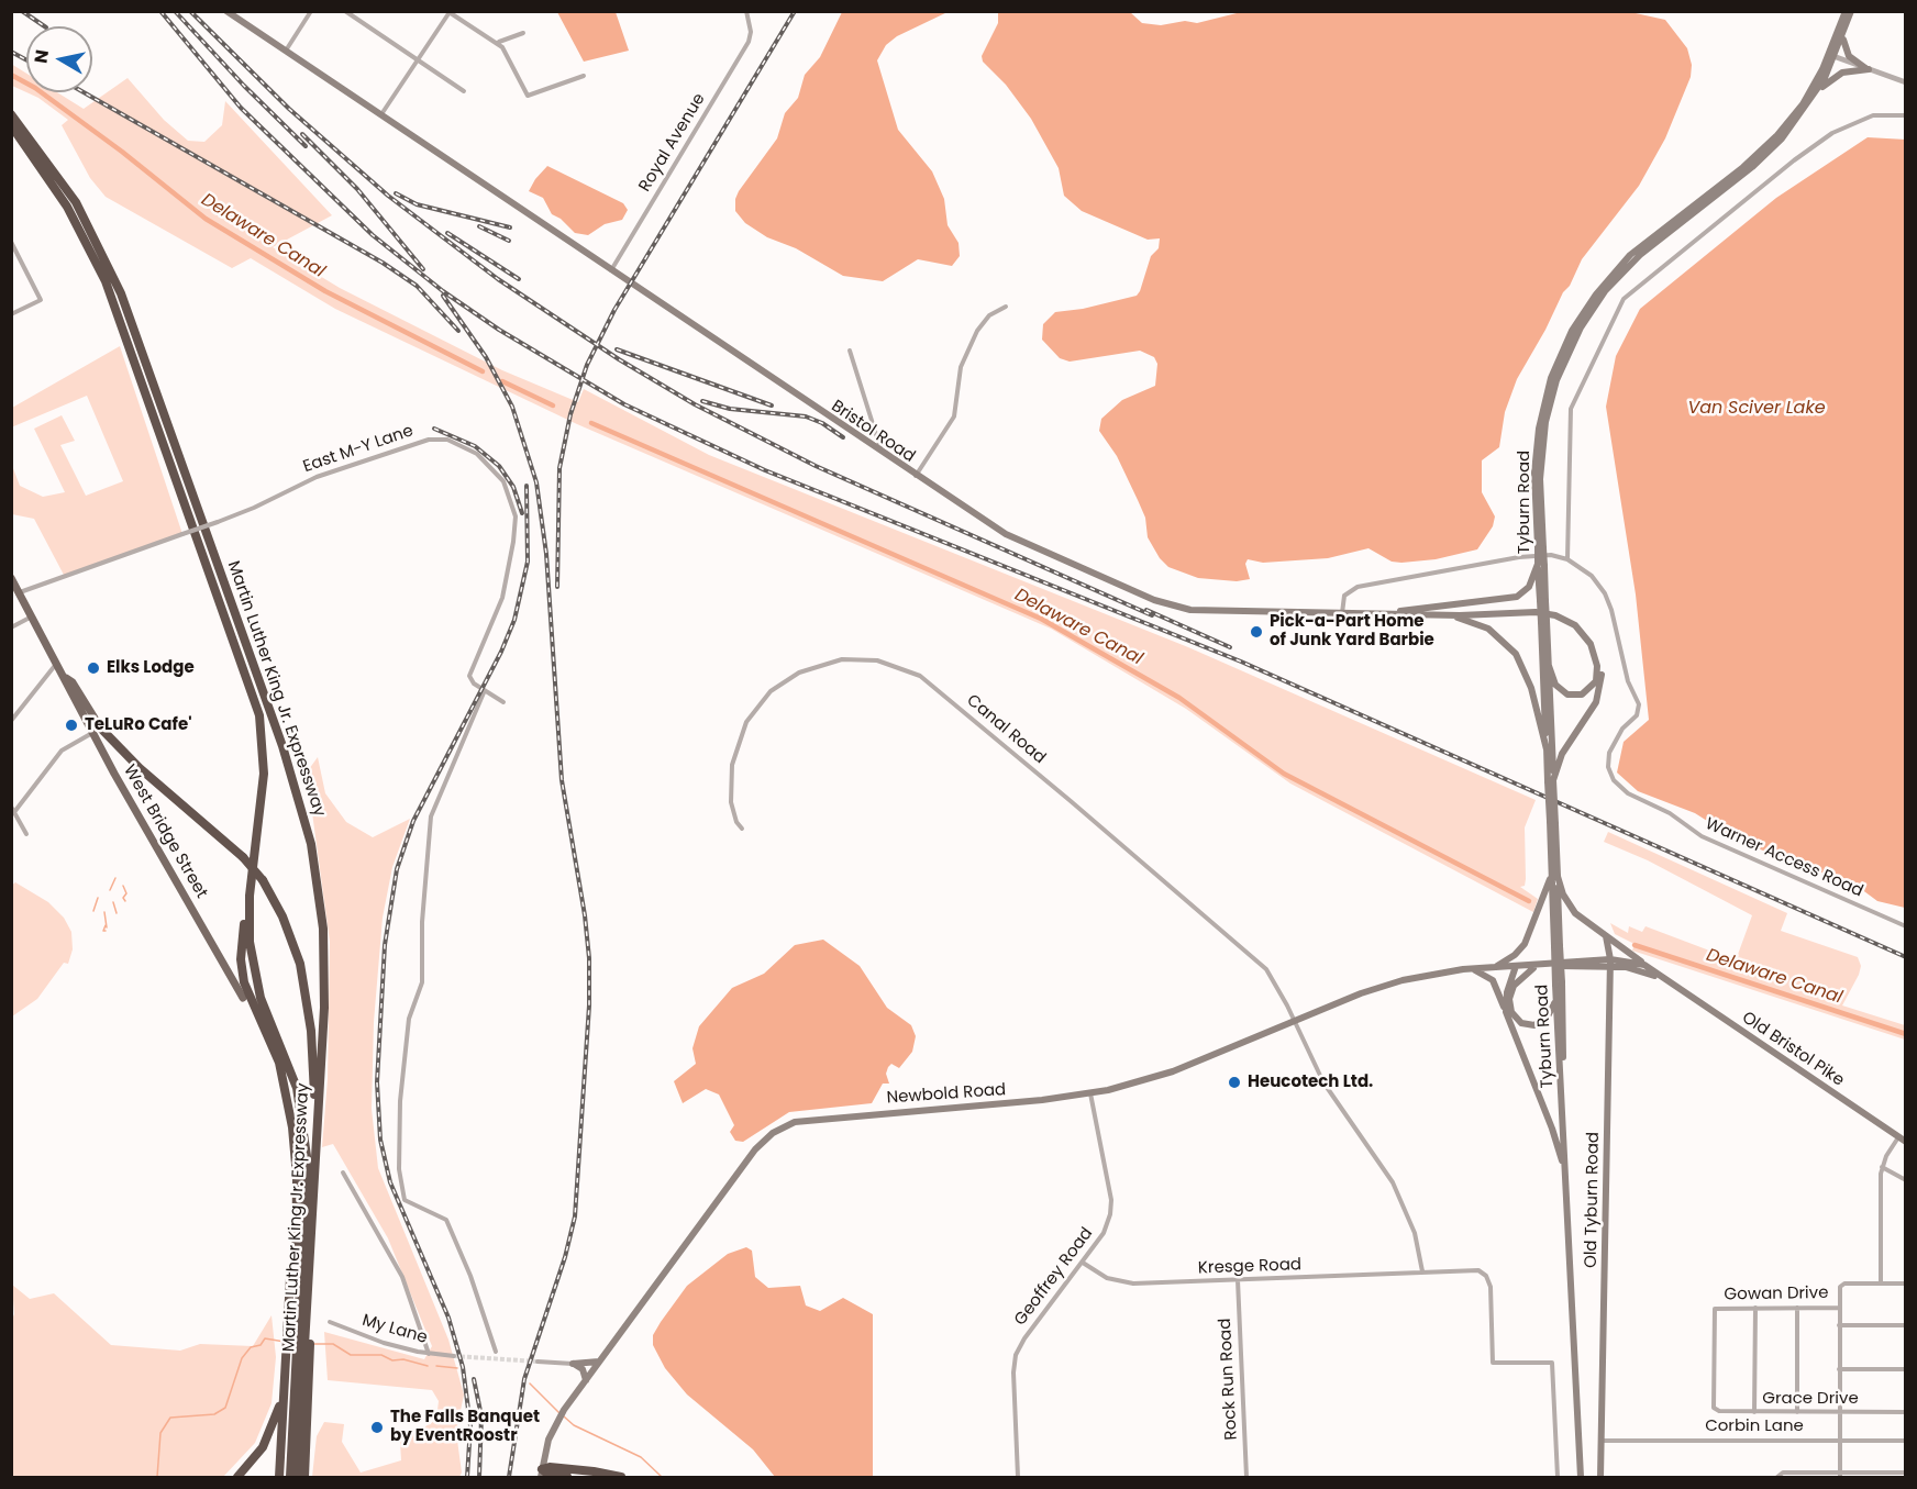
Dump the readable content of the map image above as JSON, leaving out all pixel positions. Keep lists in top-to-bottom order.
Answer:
{
  "streets": {
    "highway": ["Martin Luther King Jr. Expressway"],
    "main road": [
      "Bristol Road",
      "Tyburn Road",
      "West Bridge Street",
      "Old Bristol Pike",
      "Newbold Road",
      "Old Tyburn Road"
    ],
    "street": [
      "Royal Avenue",
      "East M-Y Lane",
      "Canal Road",
      "Warner Access Road",
      "Kresge Road",
      "Geoffrey Road",
      "Gowan Drive",
      "My Lane",
      "Rock Run Road",
      "Grace Drive",
      "Corbin Lane"
    ]
  },
  "crossings": [
    ["Royal Avenue", "Bristol Road"],
    ["East M-Y Lane", "West Bridge Street"],
    ["Canal Road", "Newbold Road"],
    ["Canal Road", "Kresge Road"],
    ["Old Bristol Pike", "Newbold Road"],
    ["Old Bristol Pike", "Old Tyburn Road"],
    ["Newbold Road", "Old Tyburn Road"],
    ["Newbold Road", "Geoffrey Road"],
    ["Old Tyburn Road", "Corbin Lane"],
    ["Kresge Road", "Geoffrey Road"],
    ["Kresge Road", "Rock Run Road"],
    ["Gowan Drive", "Grace Drive"]
  ],
  "water": ["Delaware Canal", "Van Sciver Lake"],
  "places": [
    "Pick-a-Part Home of Junk Yard Barbie",
    "Elks Lodge",
    "TeLuRo Cafe'",
    "Heucotech Ltd.",
    "The Falls Banquet by EventRoostr"
  ],
  "north": "left"
}
